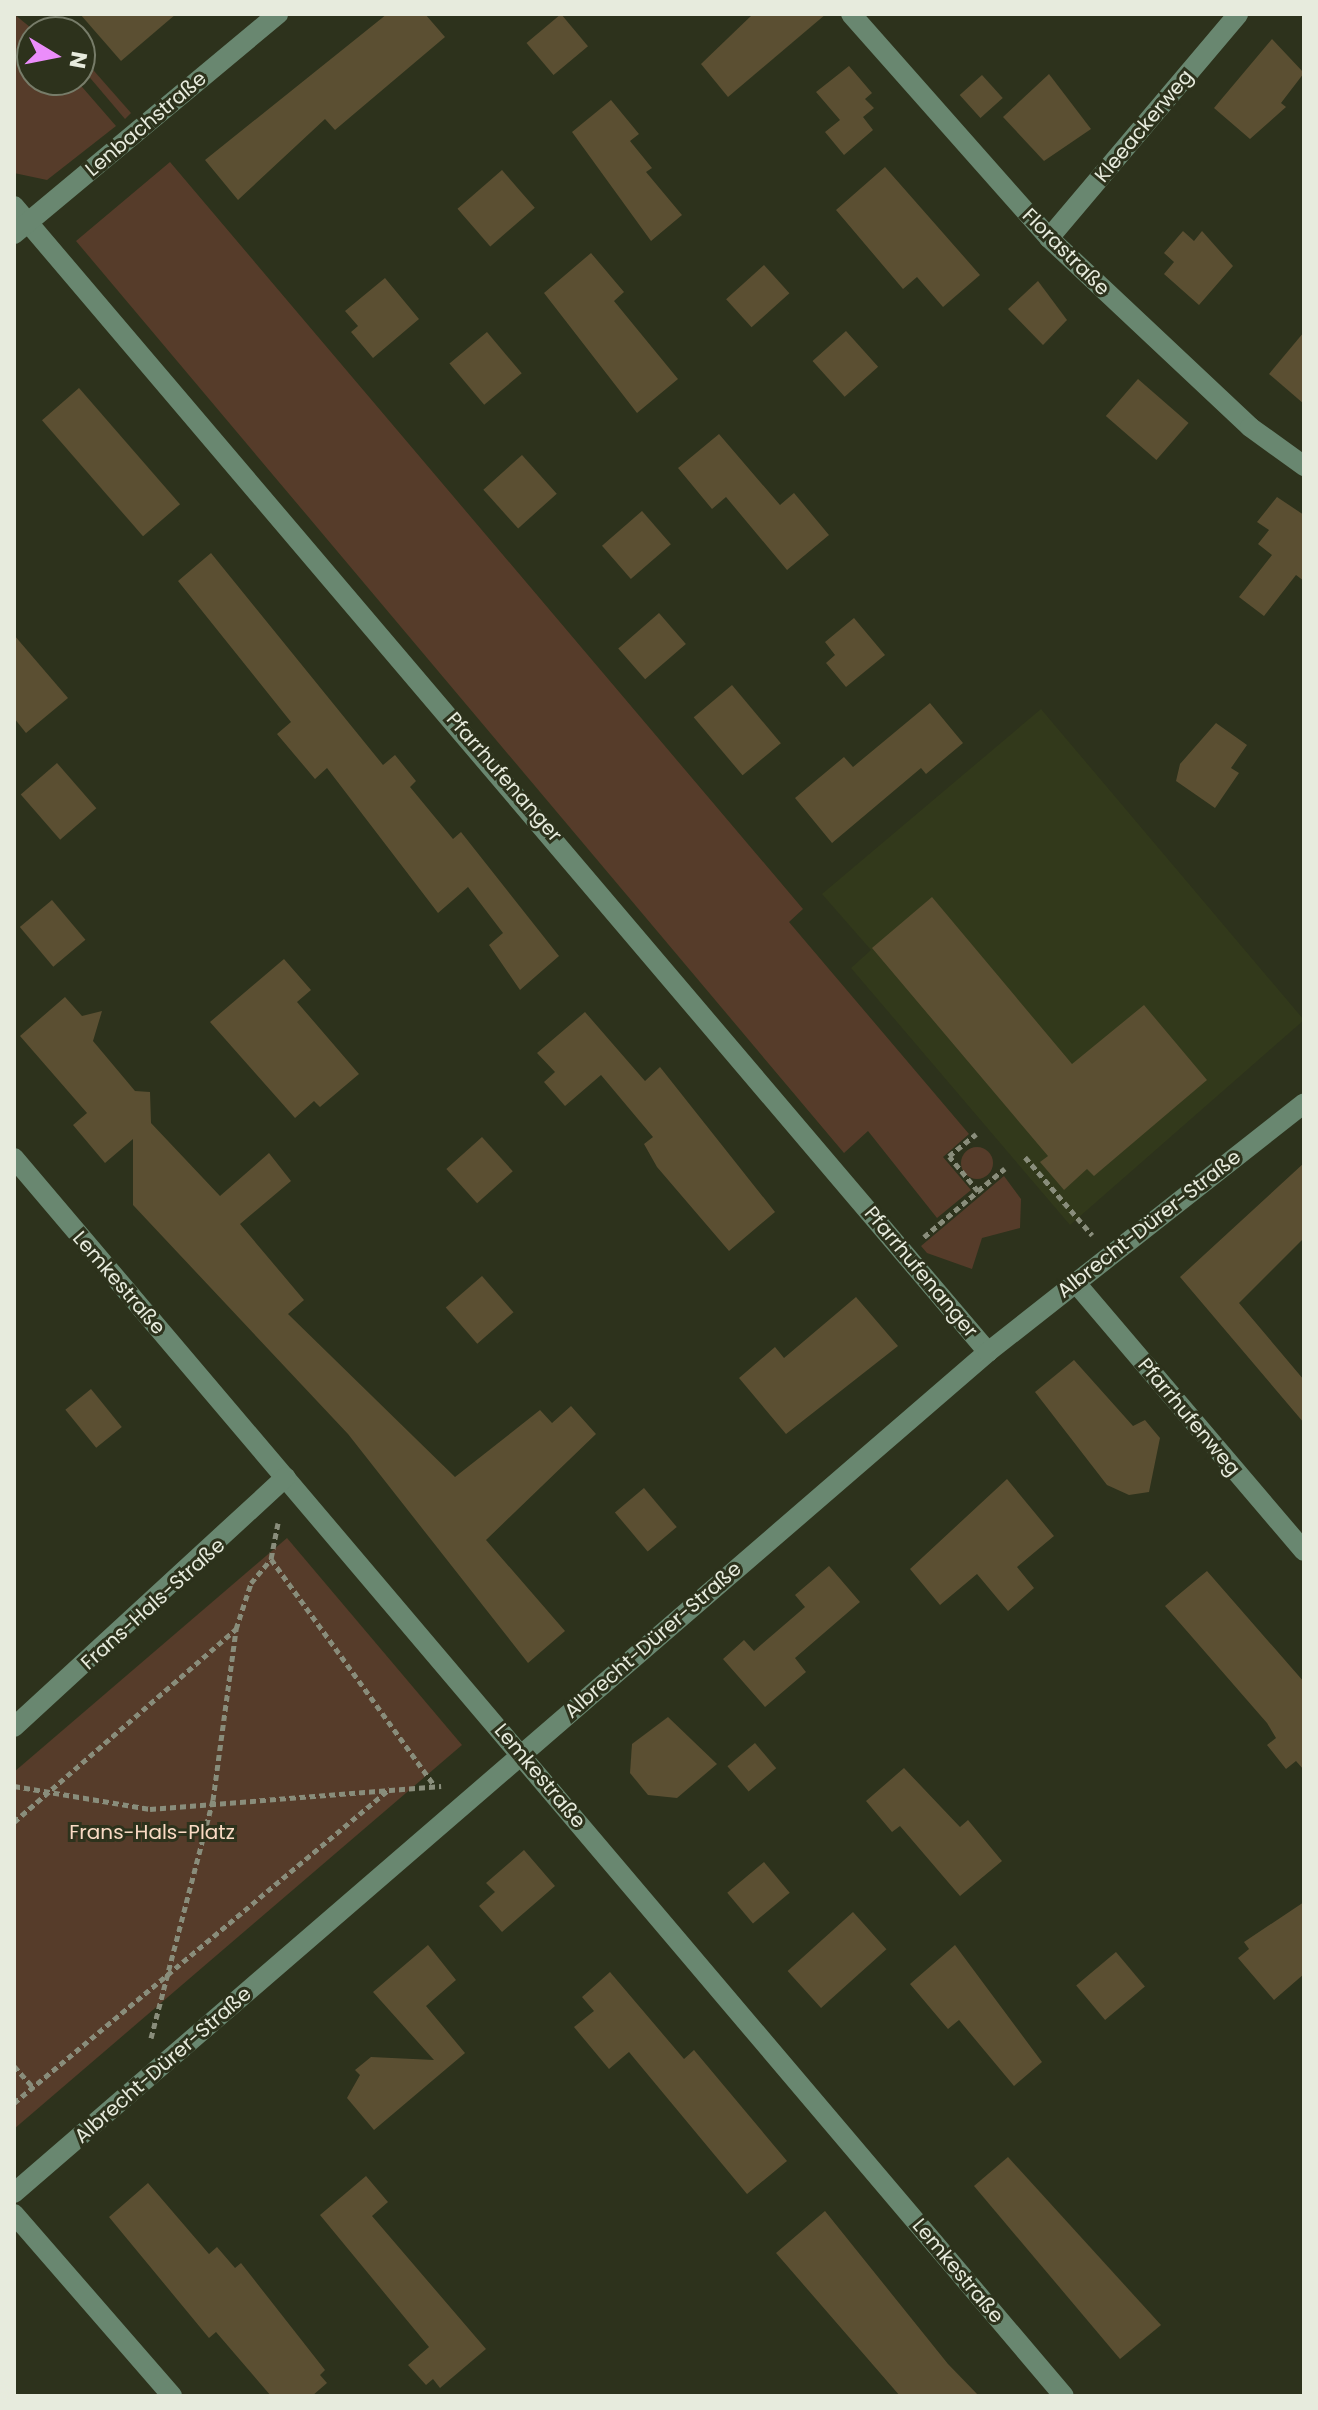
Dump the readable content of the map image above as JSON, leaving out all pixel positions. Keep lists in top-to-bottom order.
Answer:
{
  "streets": {
    "street": [
      "Lenbachstraße",
      "Kleeackerweg",
      "Florastraße",
      "Pfarrhufenanger",
      "Albrecht-Dürer-Straße",
      "Lemkestraße",
      "Pfarrhufenweg",
      "Frans-Hals-Straße"
    ]
  },
  "crossings": [
    ["Lenbachstraße", "Pfarrhufenanger"],
    ["Kleeackerweg", "Florastraße"],
    ["Pfarrhufenanger", "Albrecht-Dürer-Straße"],
    ["Albrecht-Dürer-Straße", "Lemkestraße"],
    ["Albrecht-Dürer-Straße", "Pfarrhufenweg"],
    ["Lemkestraße", "Frans-Hals-Straße"]
  ],
  "parks": ["Frans-Hals-Platz"],
  "north": "right"
}
